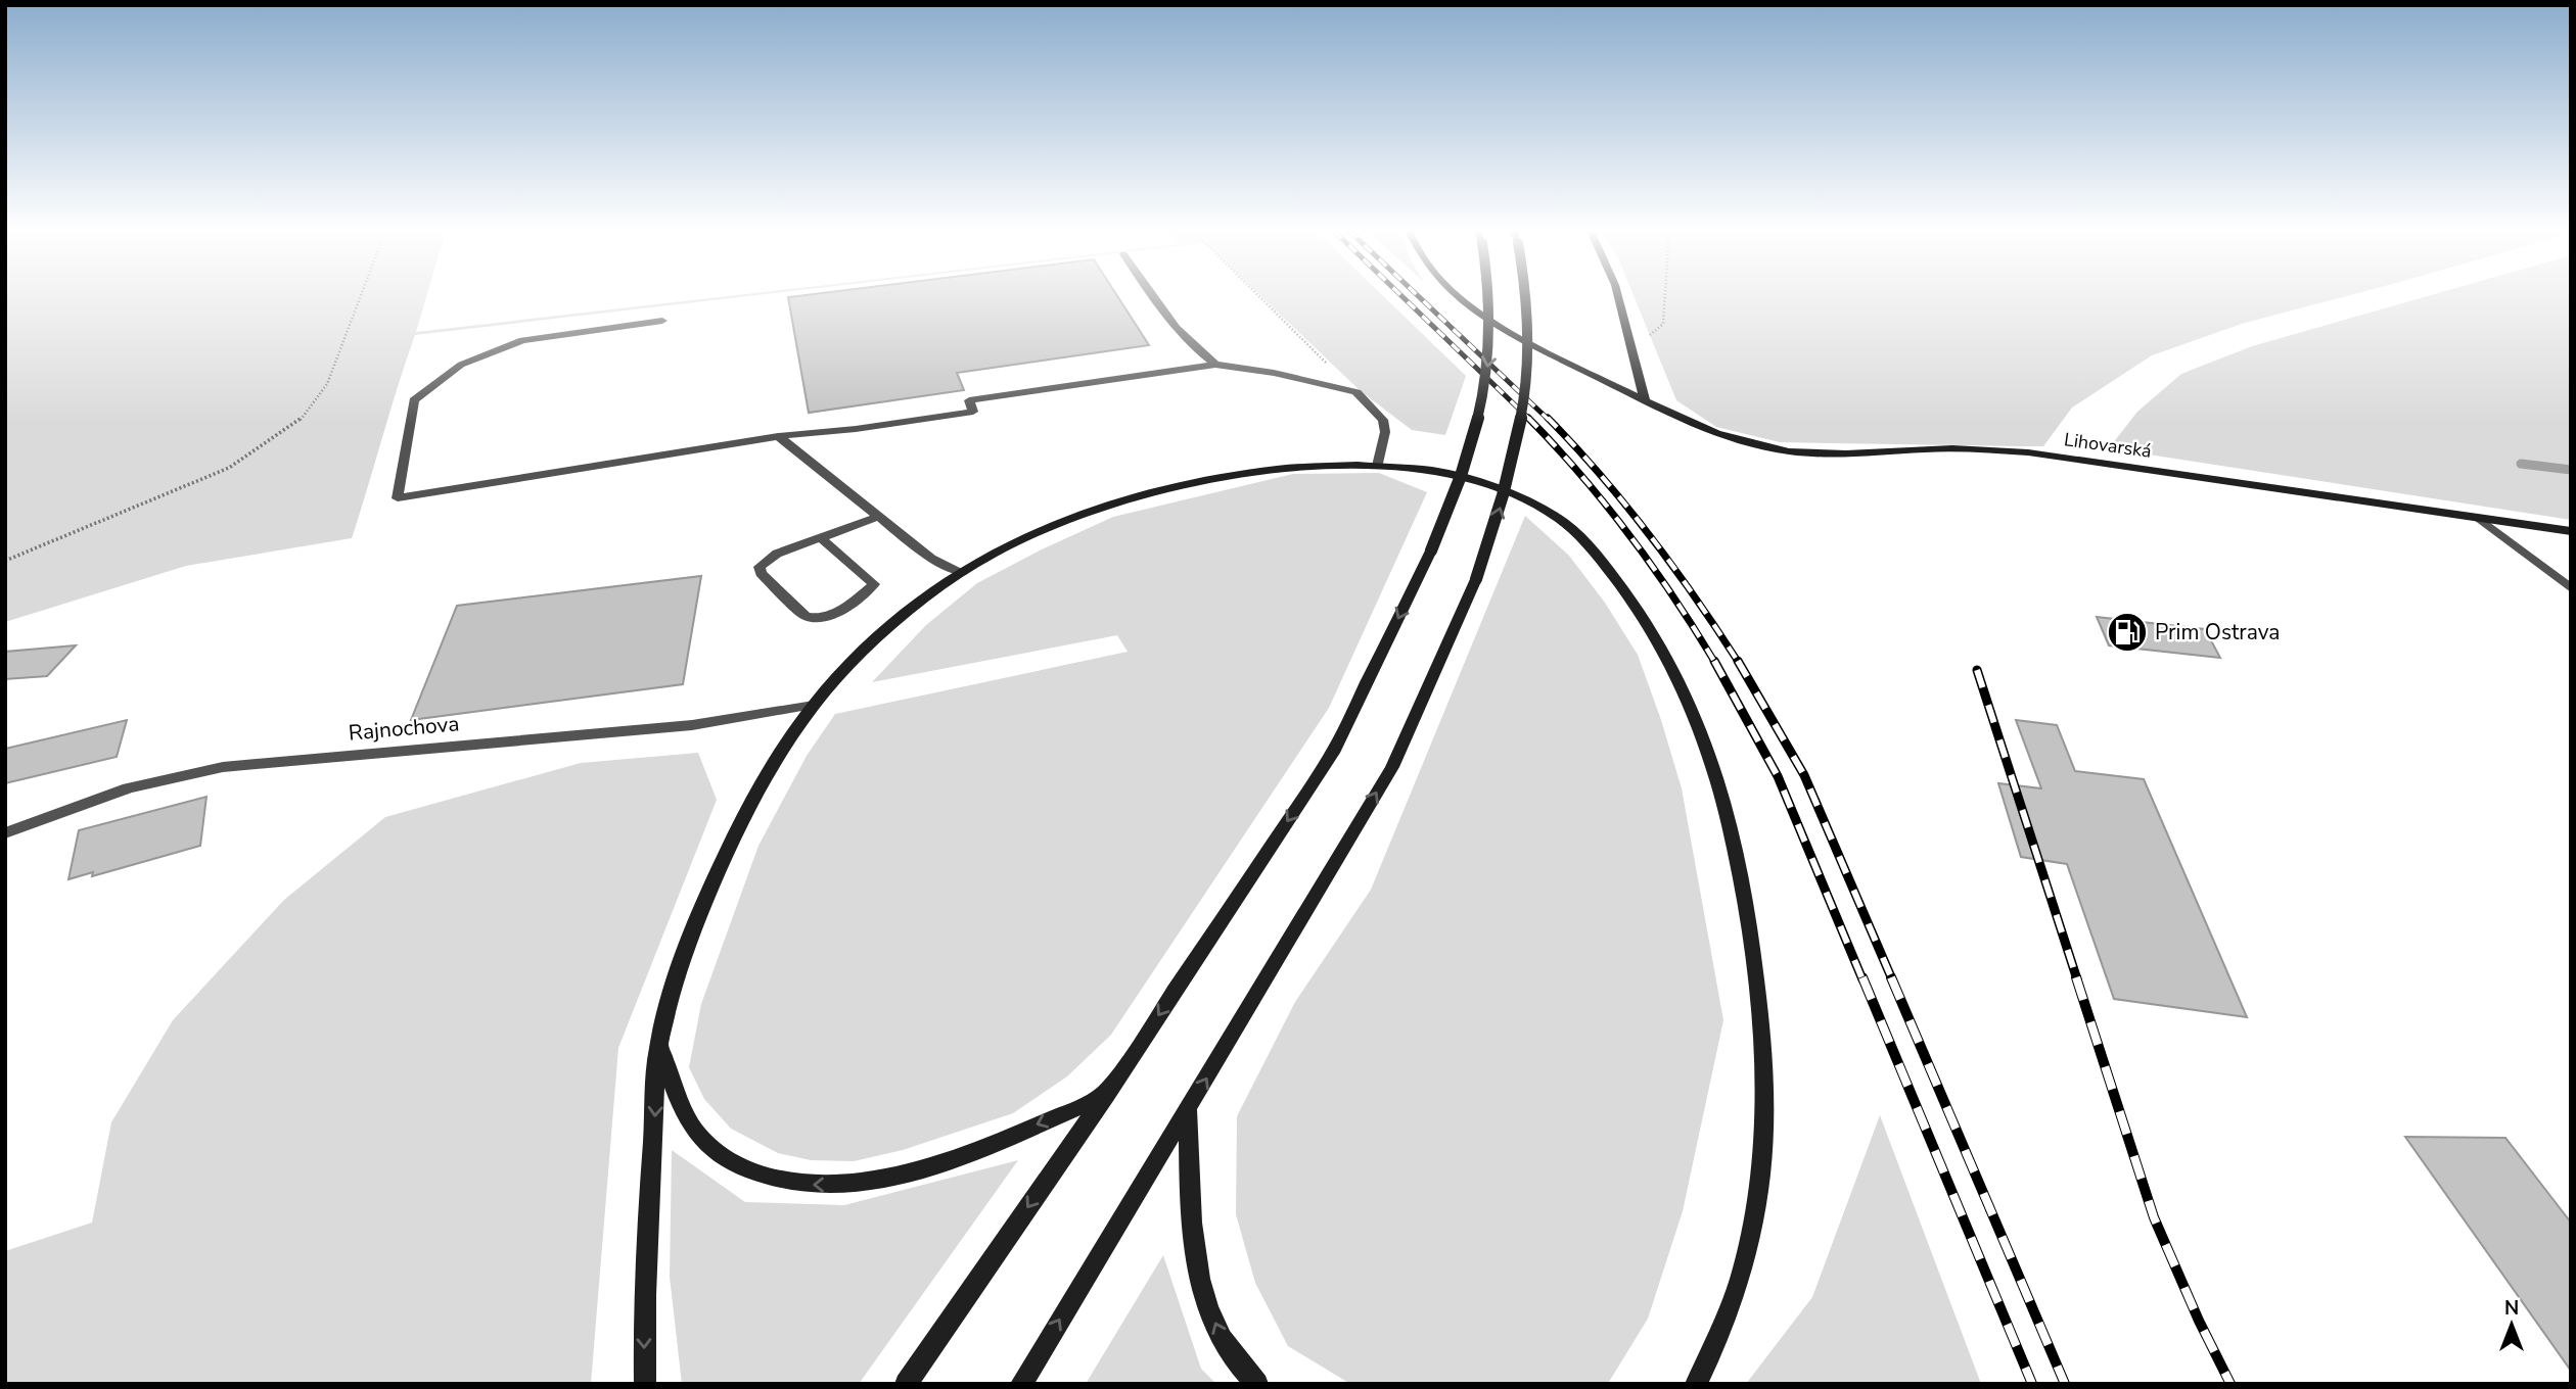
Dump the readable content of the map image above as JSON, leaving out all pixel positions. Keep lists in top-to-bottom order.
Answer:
{
  "streets": {
    "main road": ["Lihovarská"],
    "street": ["Rajnochova"]
  },
  "places": {
    "fuel station": ["Prim Ostrava"]
  },
  "north": "top"
}
